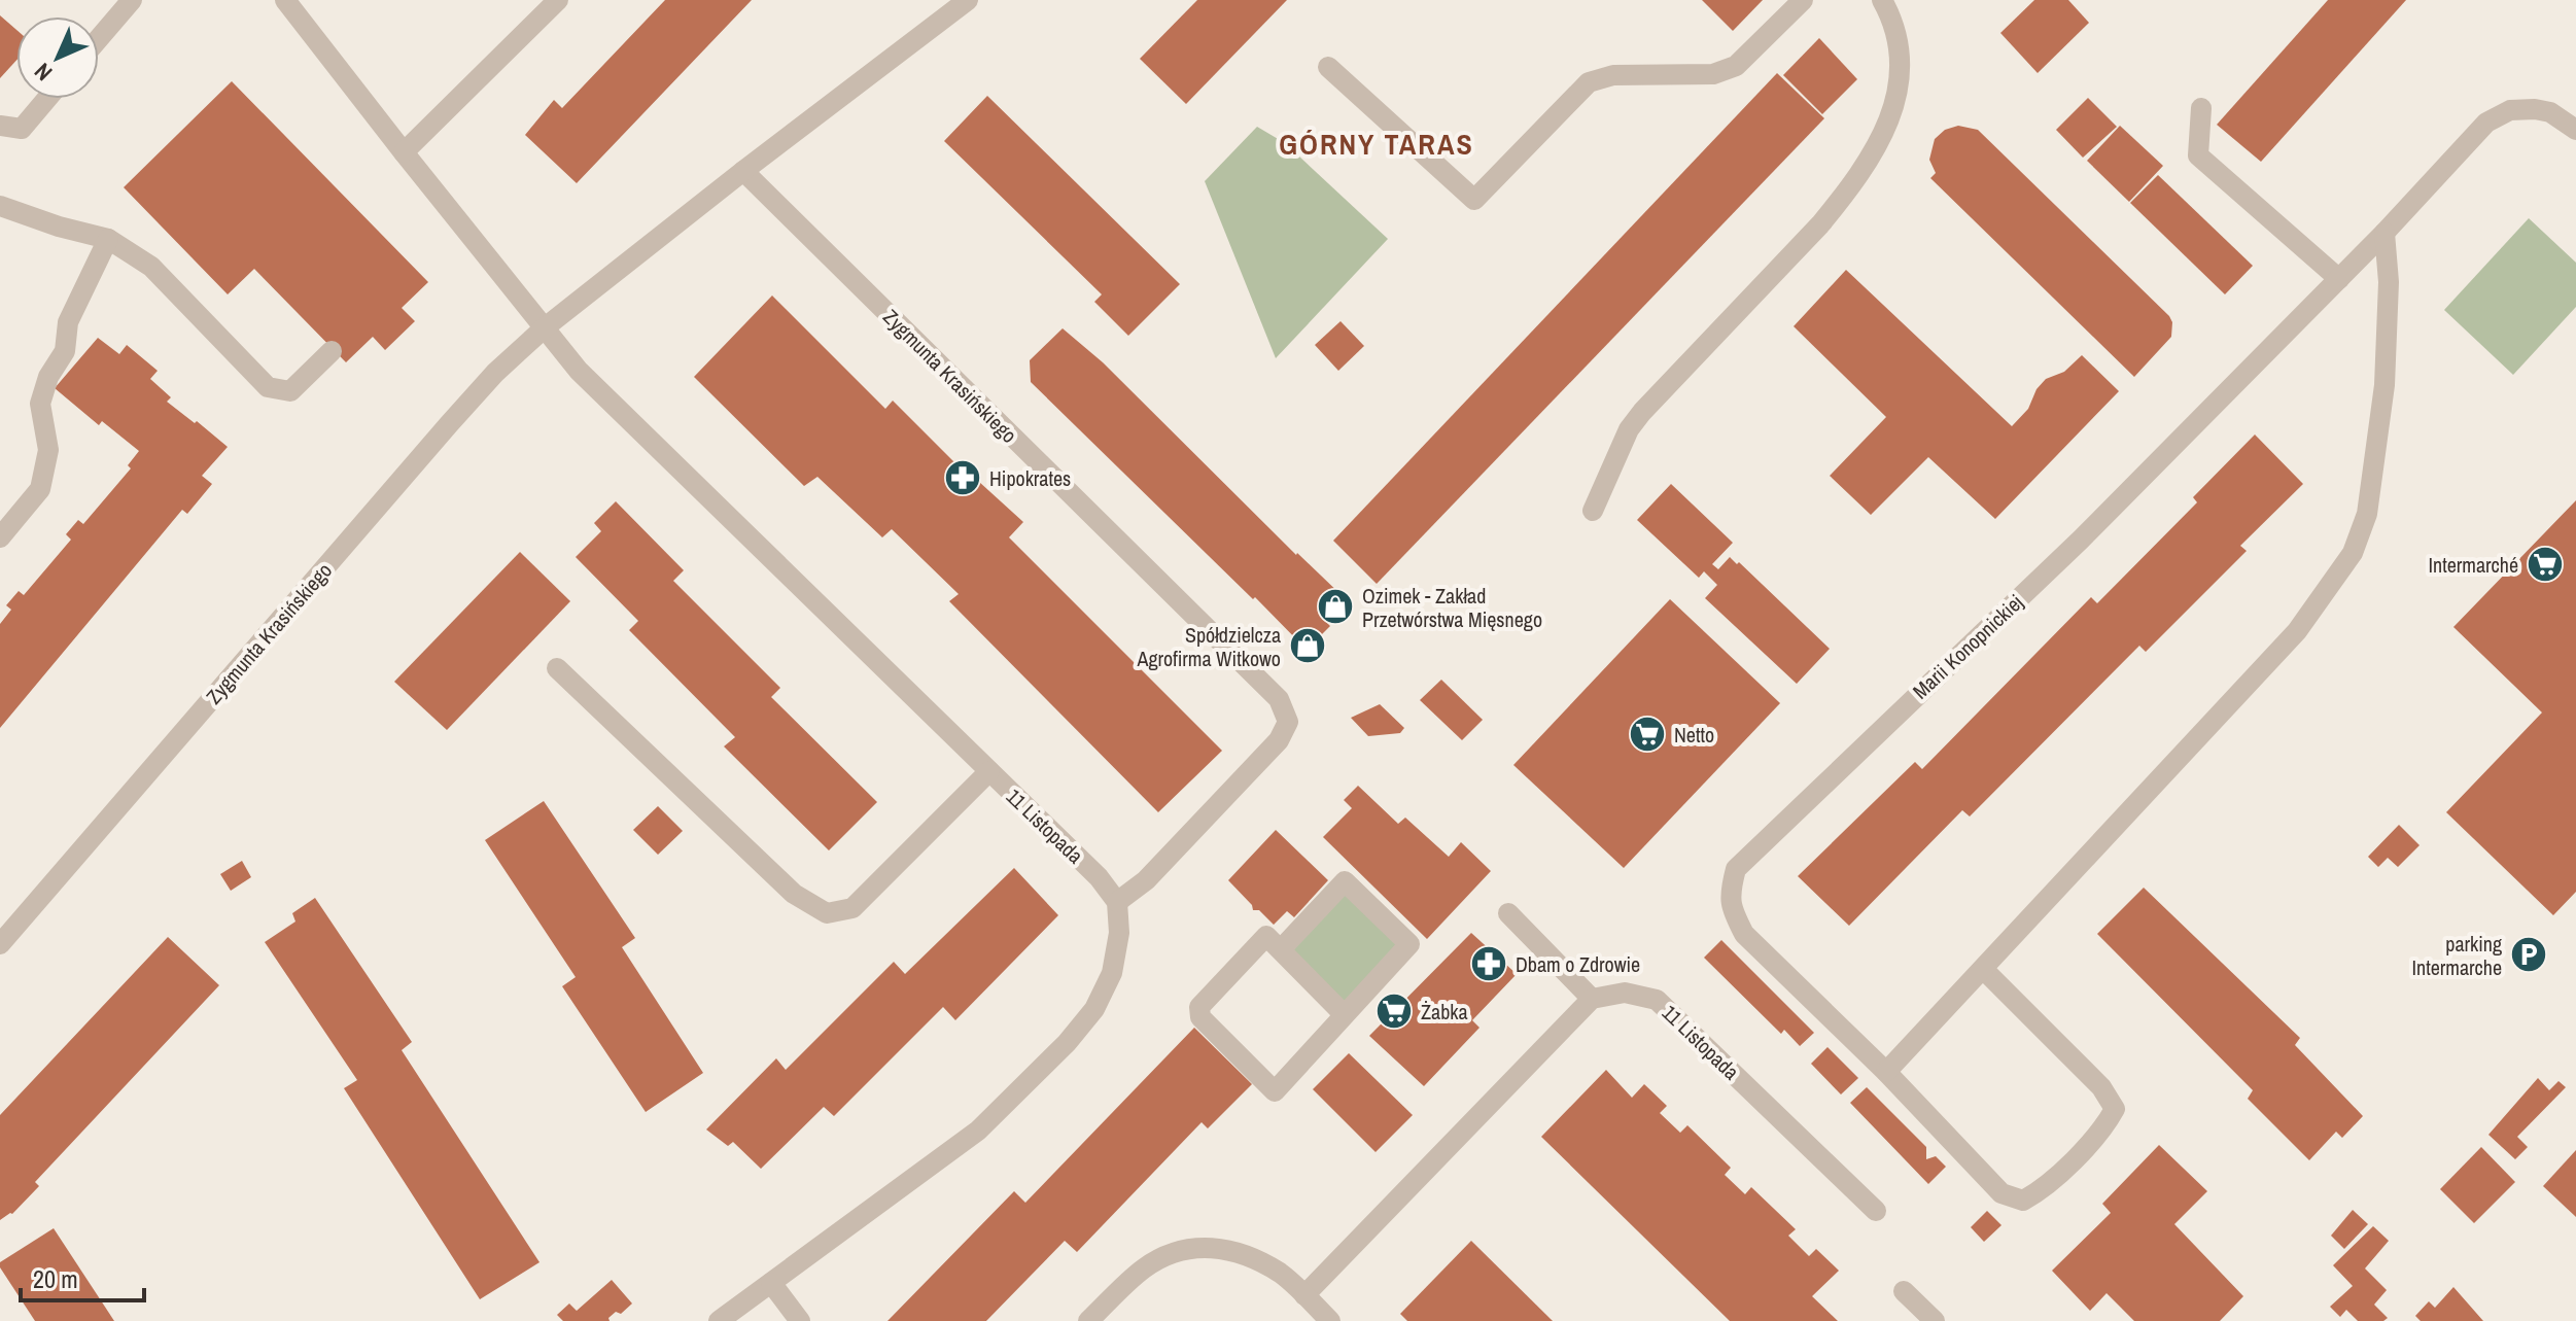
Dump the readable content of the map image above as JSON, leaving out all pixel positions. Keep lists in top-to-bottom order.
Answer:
{
  "streets": {
    "street": ["Zygmunta Krasińskiego", "Marii Konopnickiej", "11 Listopada"]
  },
  "crossings": [
    ["Zygmunta Krasińskiego", "11 Listopada"]
  ],
  "districts": ["GÓRNY TARAS"],
  "places": {
    "pharmacy": ["Hipokrates", "Dbam o Zdrowie"],
    "supermarket": ["Intermarché", "Netto", "Żabka"],
    "shop": ["Ozimek - Zakład Przetwórstwa Mięsnego", "Spółdzielcza Agrofirma Witkowo"],
    "parking": ["parking Intermarche"]
  },
  "scale_bar": "20 m",
  "north": "bottom left"
}
